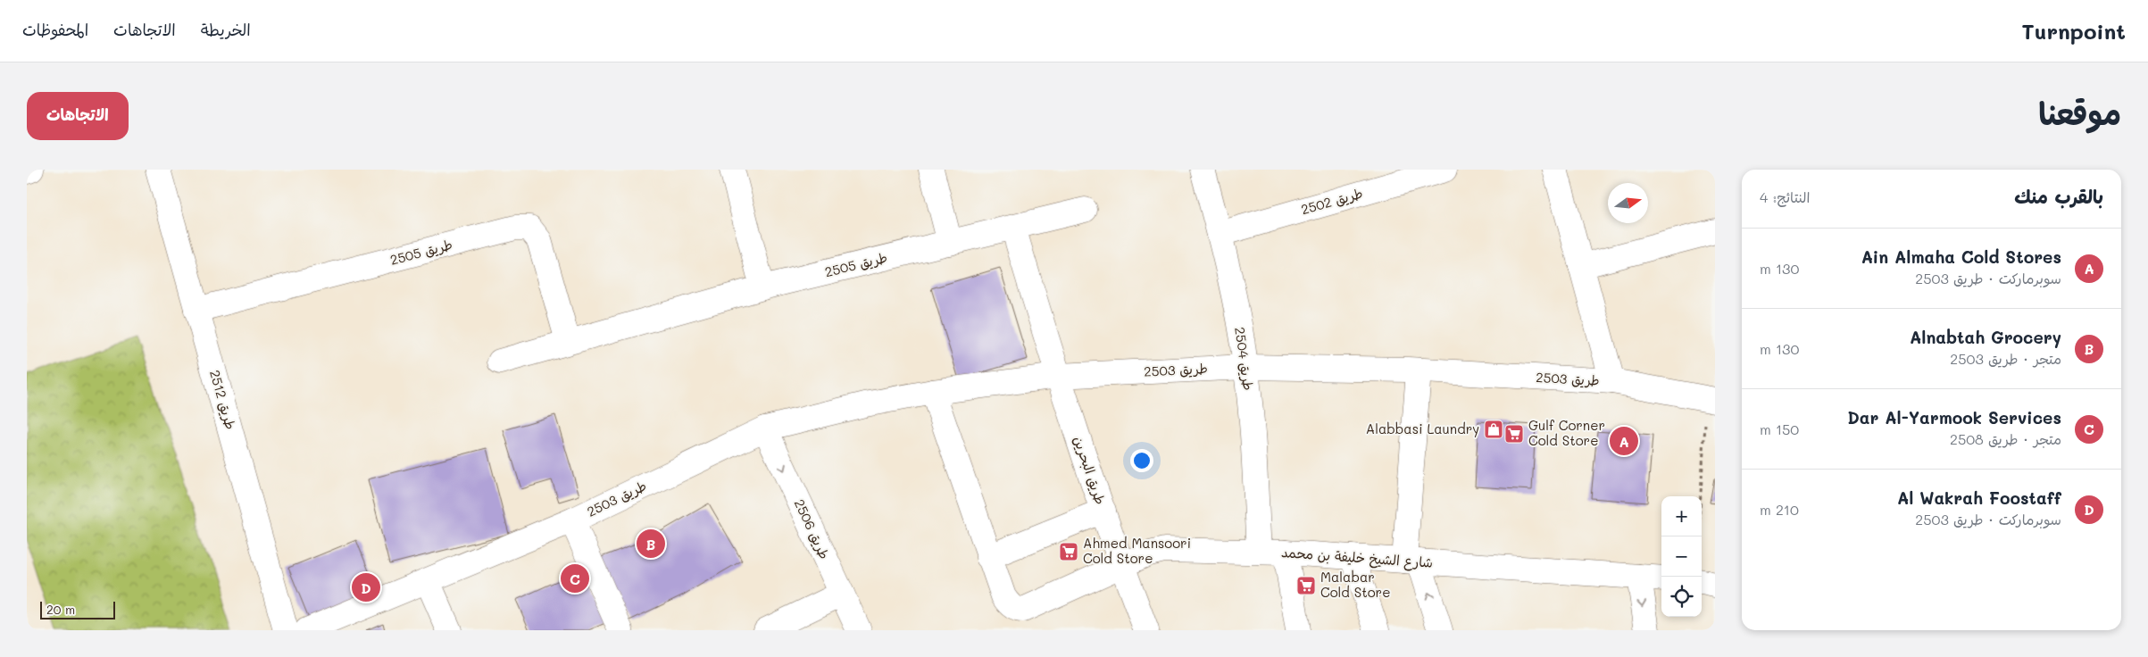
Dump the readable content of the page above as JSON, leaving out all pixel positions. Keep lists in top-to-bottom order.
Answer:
{
  "streets": {
    "street": [
      "طريق 2502",
      "طريق 2505",
      "طريق 2504",
      "طريق 2503",
      "طريق 2512",
      "طريق البحرين",
      "طريق 2506",
      "شارع الشيخ خليفة بن محمد"
    ]
  },
  "crossings": [
    ["طريق 2502", "طريق 2504"],
    ["طريق 2505", "طريق 2512"],
    ["طريق 2504", "طريق 2503"],
    ["طريق 2504", "شارع الشيخ خليفة بن محمد"],
    ["طريق 2503", "طريق البحرين"],
    ["طريق 2503", "طريق 2506"],
    ["طريق البحرين", "شارع الشيخ خليفة بن محمد"]
  ],
  "places": {
    "shop": ["Alabbasi Laundry"],
    "supermarket": ["Gulf Corner Cold Store", "Ahmed Mansoori Cold Store", "Malabar Cold Store"]
  },
  "scale_bar": "20 m",
  "north": "right",
  "page": {
    "header": "Turnpoint",
    "nav": ["الخريطة", "الاتجاهات", "المحفوظات"],
    "title": "موقعنا",
    "buttons": "الاتجاهات",
    "heading": ["بالقرب منك", "النتائج: 4"],
    "list": [
      {
        "mark": "A",
        "name": "Ain Almaha Cold Stores",
        "note": "سوبرماركت · طريق 2503",
        "value": "130 m"
      },
      {
        "mark": "B",
        "name": "Alnabtah Grocery",
        "note": "متجر · طريق 2503",
        "value": "130 m"
      },
      {
        "mark": "C",
        "name": "Dar Al-Yarmook Services",
        "note": "متجر · طريق 2508",
        "value": "150 m"
      },
      {
        "mark": "D",
        "name": "Al Wakrah Foostaff",
        "note": "سوبرماركت · طريق 2503",
        "value": "210 m"
      }
    ],
    "pins": [
      "A",
      "B",
      "C",
      "D"
    ],
    "map_buttons": ["+", "−"],
    "scale": "20 m"
  }
}
